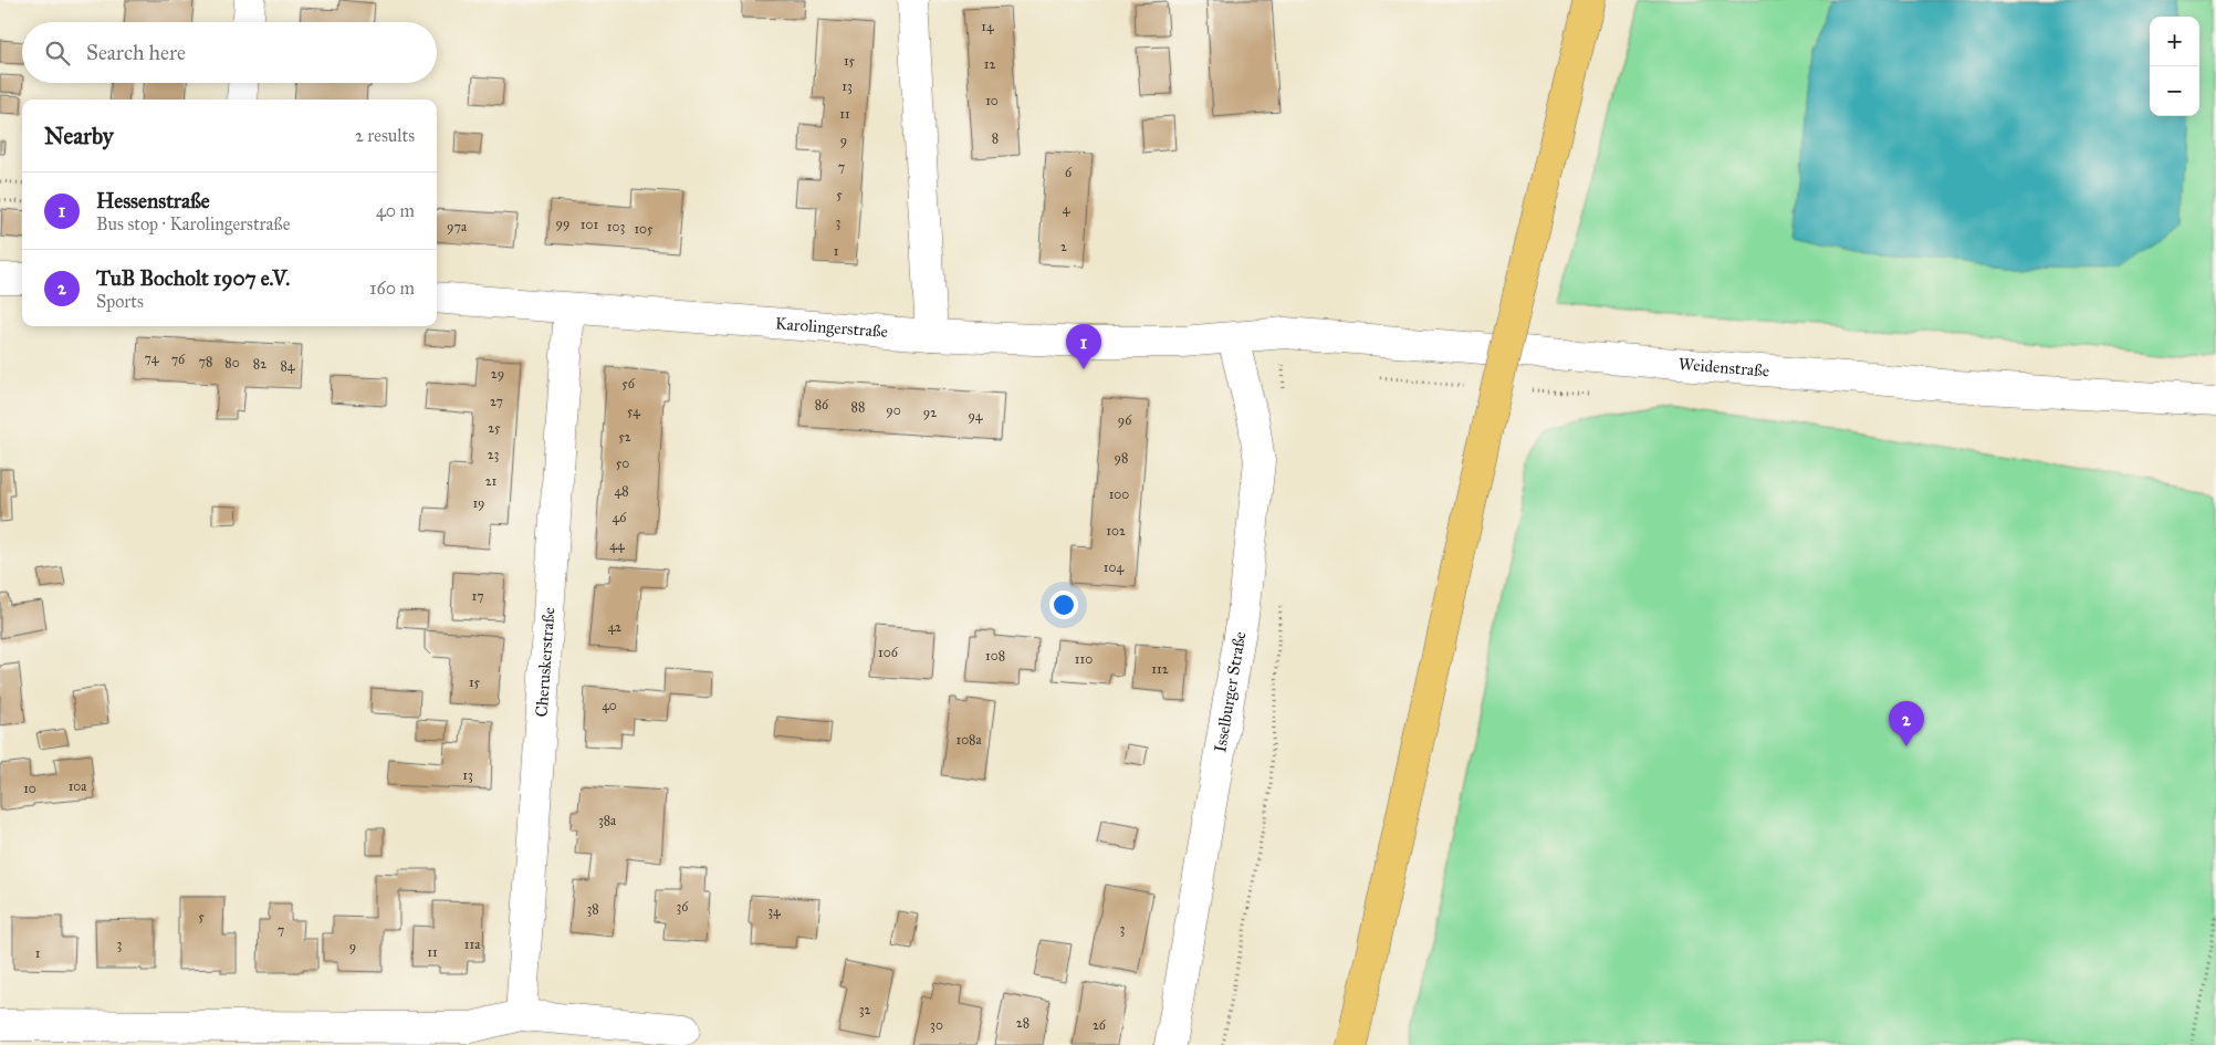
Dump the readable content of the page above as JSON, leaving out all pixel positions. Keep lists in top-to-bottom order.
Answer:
{
  "streets": {
    "street": [
      "Karolingerstraße",
      "Weidenstraße",
      "Cheruskerstraße",
      "Isselburger Straße"
    ]
  },
  "crossings": [
    ["Karolingerstraße", "Weidenstraße"],
    ["Karolingerstraße", "Cheruskerstraße"],
    ["Karolingerstraße", "Isselburger Straße"],
    ["Weidenstraße", "Isselburger Straße"]
  ],
  "house_numbers": [
    "14",
    "15",
    "12",
    "13",
    "10",
    "11",
    "8",
    "9",
    "7",
    "6",
    "5",
    "4",
    "3",
    "99",
    "101",
    "97a",
    "103",
    "105",
    "2",
    "1",
    "74",
    "76",
    "78",
    "80",
    "82",
    "84",
    "29",
    "56",
    "27",
    "86",
    "88",
    "90",
    "54",
    "92",
    "94",
    "96",
    "25",
    "52",
    "23",
    "98",
    "50",
    "21",
    "48",
    "100",
    "19",
    "46",
    "102",
    "44",
    "104",
    "17",
    "42",
    "106",
    "108",
    "110",
    "112",
    "15",
    "40",
    "108a",
    "13",
    "10a",
    "10",
    "38a",
    "36",
    "38",
    "34",
    "5",
    "3",
    "7",
    "3",
    "11a",
    "9",
    "11",
    "1",
    "32",
    "28",
    "30",
    "26"
  ],
  "page": {
    "map_buttons": ["+", "−"],
    "search": "Search here",
    "heading": ["Nearby", "2 results"],
    "list": [
      {
        "mark": "1",
        "name": "Hessenstraße",
        "note": "Bus stop · Karolingerstraße",
        "value": "40 m"
      },
      {
        "mark": "2",
        "name": "TuB Bocholt 1907 e.V.",
        "note": "Sports",
        "value": "160 m"
      }
    ],
    "pins": ["1", "2"]
  }
}
